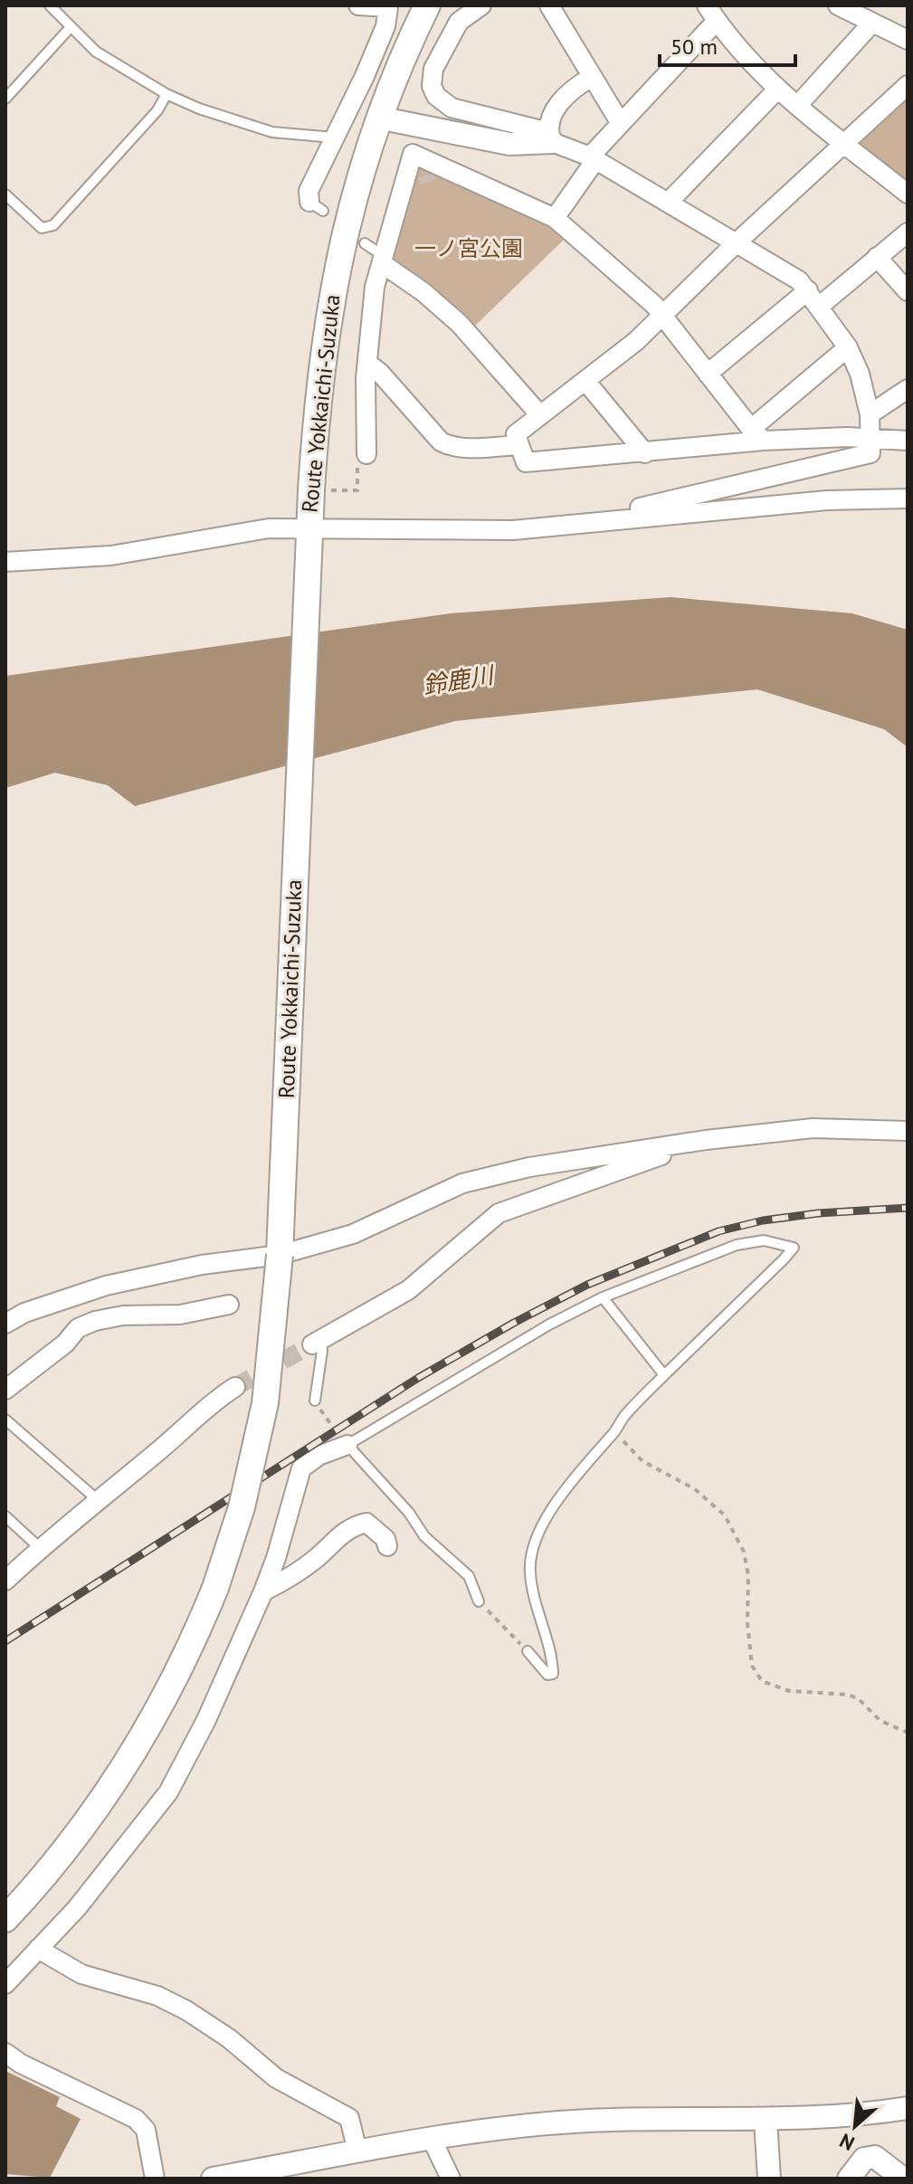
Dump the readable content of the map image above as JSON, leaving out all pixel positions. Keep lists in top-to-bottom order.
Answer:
{
  "streets": {
    "main road": ["Route Yokkaichi-Suzuka"]
  },
  "water": ["鈴鹿川"],
  "parks": ["一ノ宮公園"],
  "scale_bar": "50 m",
  "north": "bottom left"
}
